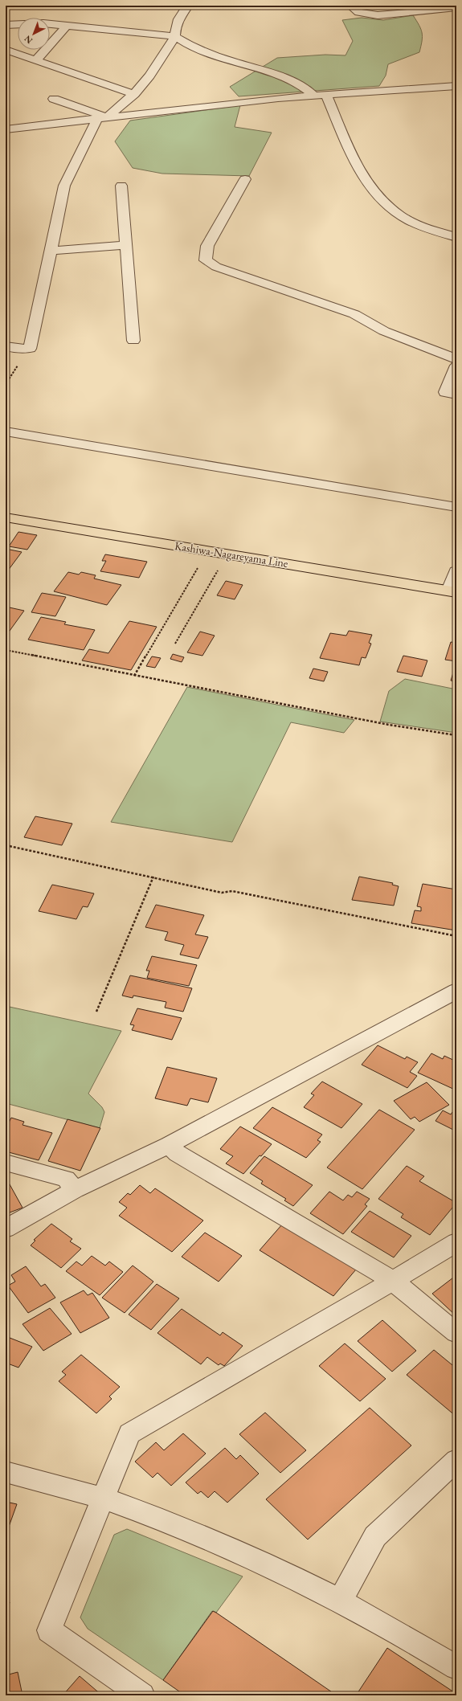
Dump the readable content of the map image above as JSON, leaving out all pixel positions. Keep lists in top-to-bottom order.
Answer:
{
  "streets": {
    "main road": ["Kashiwa-Nagareyama Line"]
  },
  "north": "bottom left"
}
